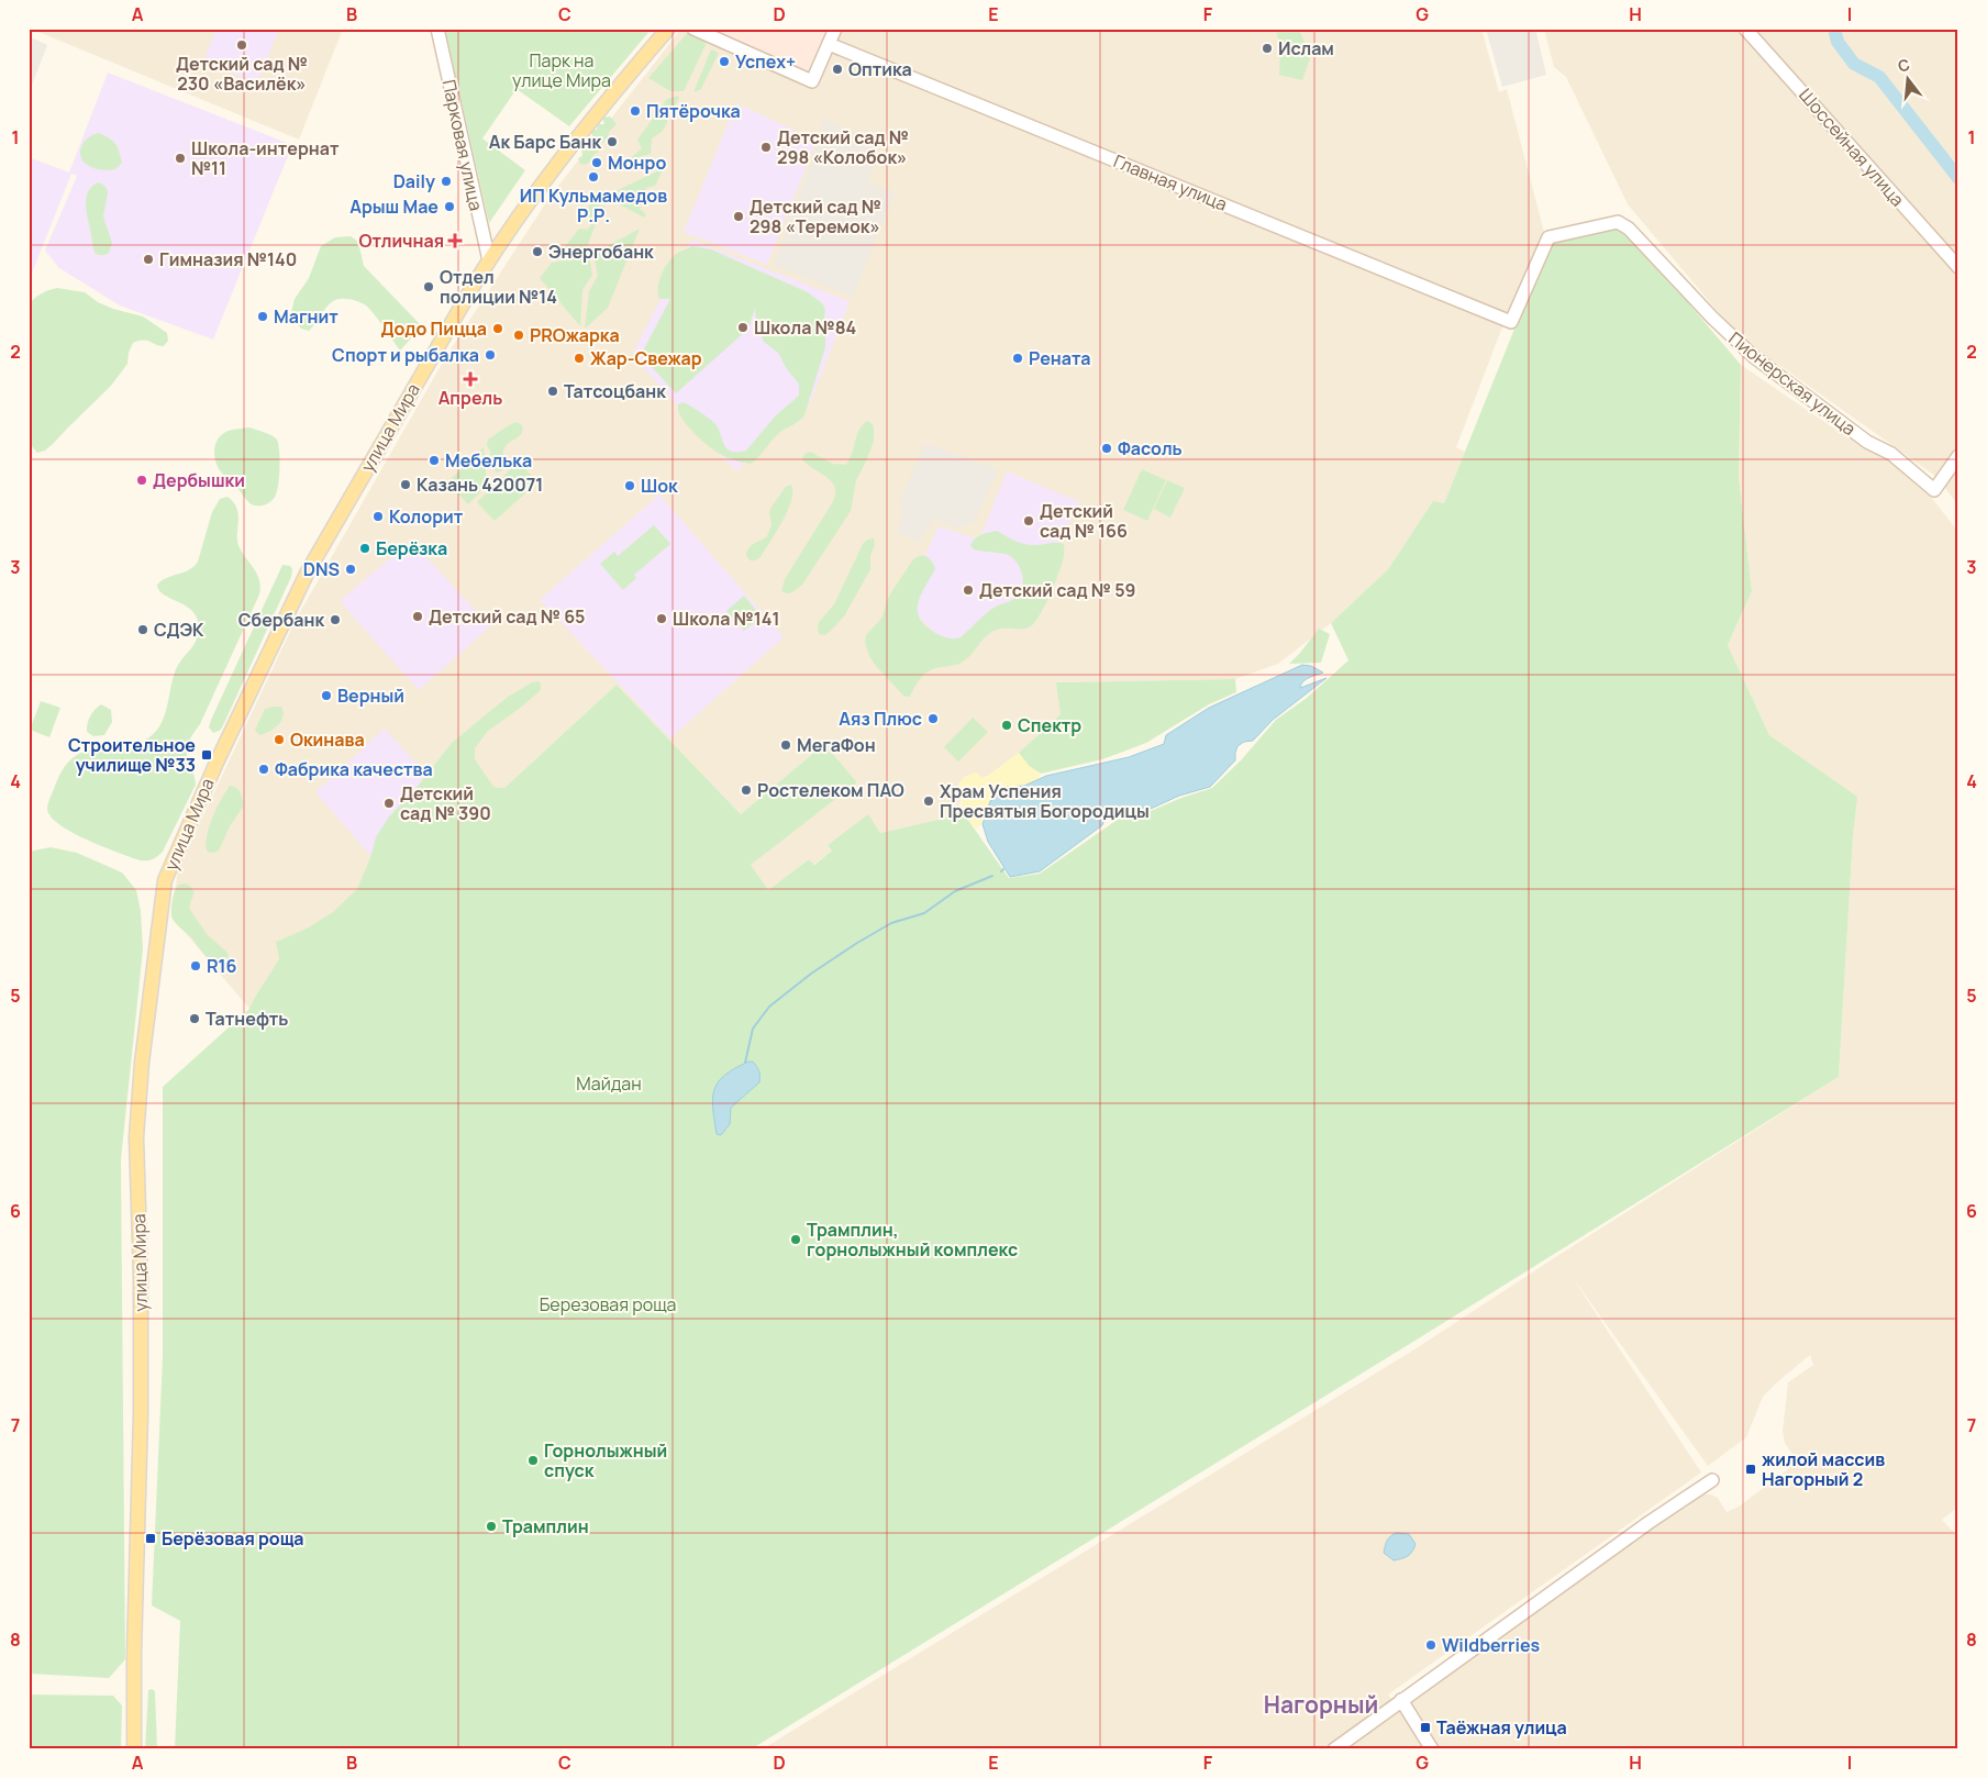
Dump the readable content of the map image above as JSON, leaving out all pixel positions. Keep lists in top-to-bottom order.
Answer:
{
  "streets": {
    "main road": ["улица Мира"],
    "street": [
      "Парковая улица",
      "Шоссейная улица",
      "Главная улица",
      "Пионерская улица"
    ]
  },
  "crossings": [
    ["Парковая улица", "улица Мира"],
    ["Главная улица", "Пионерская улица"]
  ],
  "districts": ["Нагорный"],
  "parks": ["Парк на улице Мира", "Майдан", "Березовая роща"],
  "places": {
    "other": [
      "Детский сад № 230 «Василёк»",
      "Ислам",
      "Успех+",
      "Оптика",
      "Пятёрочка",
      "Ак Барс Банк",
      "Детский сад № 298 «Колобок»",
      "Школа-интернат №11",
      "Монро",
      "ИП Кульмамедов Р.Р.",
      "Daily",
      "Арыш Мае",
      "Детский сад № 298 «Теремок»",
      "Энергобанк",
      "Гимназия №140",
      "Отдел полиции №14",
      "Магнит",
      "Школа №84",
      "Додо Пицца",
      "PROжарка",
      "Спорт и рыбалка",
      "Жар-Свежар",
      "Рената",
      "Татсоцбанк",
      "Фасоль",
      "Мебелька",
      "Дербышки",
      "Казань 420071",
      "Шок",
      "Колорит",
      "Детский сад № 166",
      "Берёзка",
      "DNS",
      "Детский сад № 59",
      "Детский сад № 65",
      "Школа №141",
      "Сбербанк",
      "СДЭК",
      "Верный",
      "Аяз Плюс",
      "Спектр",
      "Окинава",
      "МегаФон",
      "Фабрика качества",
      "Ростелеком ПАО",
      "Храм Успения Пресвятыя Богородицы",
      "Детский сад № 390",
      "R16",
      "Татнефть",
      "Трамплин, горнолыжный комплекс",
      "Горнолыжный спуск",
      "Трамплин",
      "Wildberries"
    ],
    "health": ["Отличная", "Апрель"],
    "transit": [
      "Строительное училище №33",
      "жилой массив Нагорный 2",
      "Берёзовая роща",
      "Таёжная улица"
    ]
  },
  "north": "top",
  "grid": {
    "columns": [
      "A",
      "B",
      "C",
      "D",
      "E",
      "F",
      "G",
      "H",
      "I"
    ],
    "rows": [
      "1",
      "2",
      "3",
      "4",
      "5",
      "6",
      "7",
      "8"
    ]
  }
}
